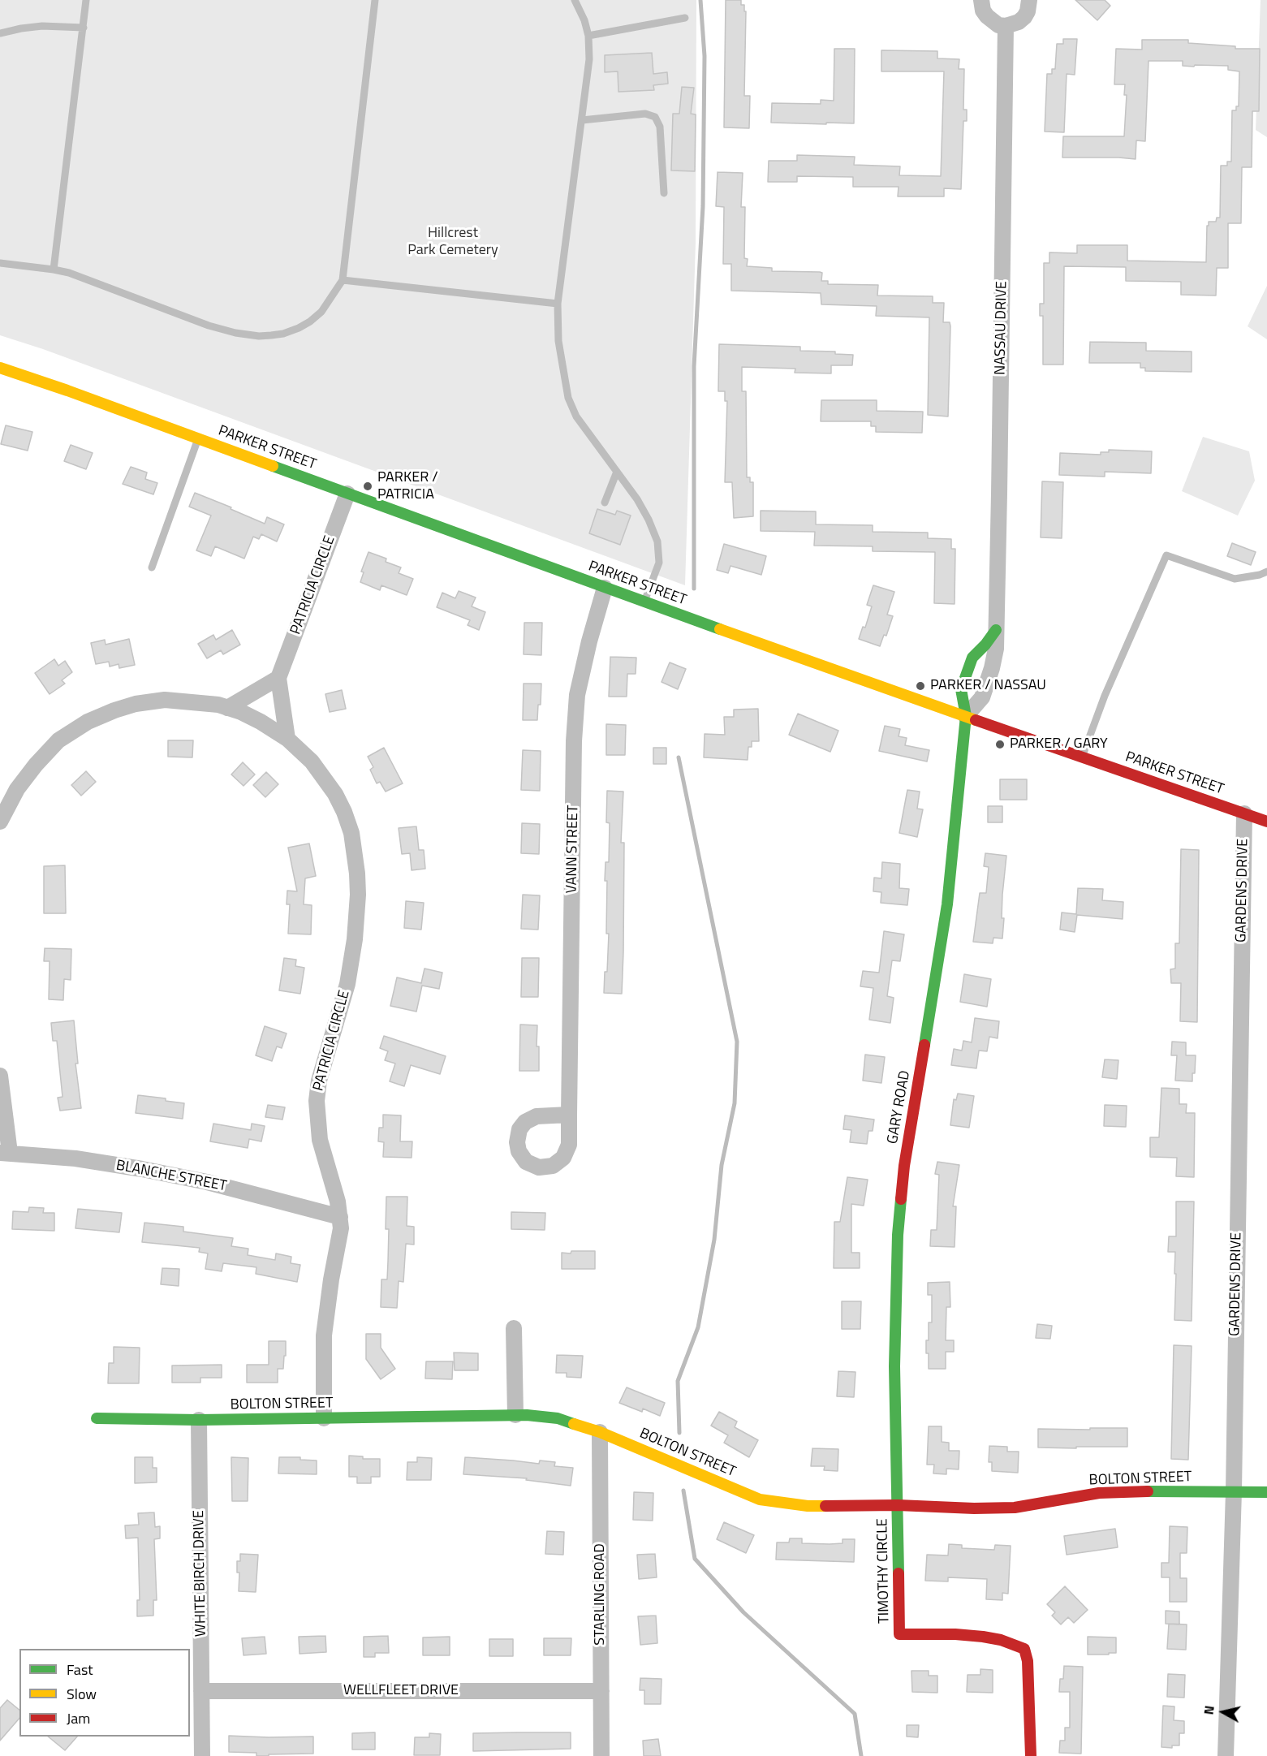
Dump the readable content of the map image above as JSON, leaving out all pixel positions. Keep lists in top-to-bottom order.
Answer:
{
  "streets": {
    "street": [
      "NASSAU DRIVE",
      "PARKER STREET",
      "PATRICIA CIRCLE",
      "VANN STREET",
      "GARDENS DRIVE",
      "GARY ROAD",
      "BLANCHE STREET",
      "BOLTON STREET",
      "TIMOTHY CIRCLE",
      "WHITE BIRCH DRIVE",
      "STARLING ROAD",
      "WELLFLEET DRIVE"
    ]
  },
  "crossings": [
    ["NASSAU DRIVE", "PARKER STREET"],
    ["NASSAU DRIVE", "GARY ROAD"],
    ["PARKER STREET", "PATRICIA CIRCLE"],
    ["PARKER STREET", "VANN STREET"],
    ["PARKER STREET", "GARDENS DRIVE"],
    ["PARKER STREET", "GARY ROAD"],
    ["PATRICIA CIRCLE", "BLANCHE STREET"],
    ["PATRICIA CIRCLE", "BOLTON STREET"],
    ["GARDENS DRIVE", "BOLTON STREET"],
    ["GARY ROAD", "BOLTON STREET"],
    ["GARY ROAD", "TIMOTHY CIRCLE"],
    ["BOLTON STREET", "TIMOTHY CIRCLE"],
    ["BOLTON STREET", "WHITE BIRCH DRIVE"],
    ["BOLTON STREET", "STARLING ROAD"],
    ["WHITE BIRCH DRIVE", "WELLFLEET DRIVE"],
    ["STARLING ROAD", "WELLFLEET DRIVE"]
  ],
  "parks": ["Hillcrest Park Cemetery"],
  "places": ["PARKER / PATRICIA", "PARKER / NASSAU", "PARKER / GARY"],
  "legend": ["Fast", "Slow", "Jam"],
  "north": "left"
}
